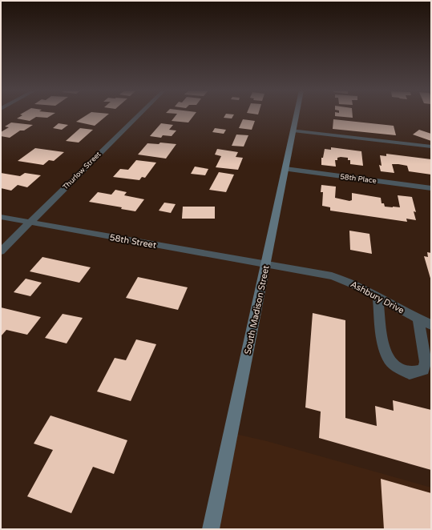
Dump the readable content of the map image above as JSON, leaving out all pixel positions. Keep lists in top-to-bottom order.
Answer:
{
  "streets": {
    "street": [
      "Thurlow Street",
      "58th Place",
      "58th Street",
      "Ashbury Drive",
      "South Madison Street"
    ]
  },
  "crossings": [
    ["Thurlow Street", "58th Street"],
    ["58th Place", "South Madison Street"],
    ["58th Street", "Ashbury Drive"],
    ["58th Street", "South Madison Street"],
    ["Ashbury Drive", "South Madison Street"]
  ]
}
